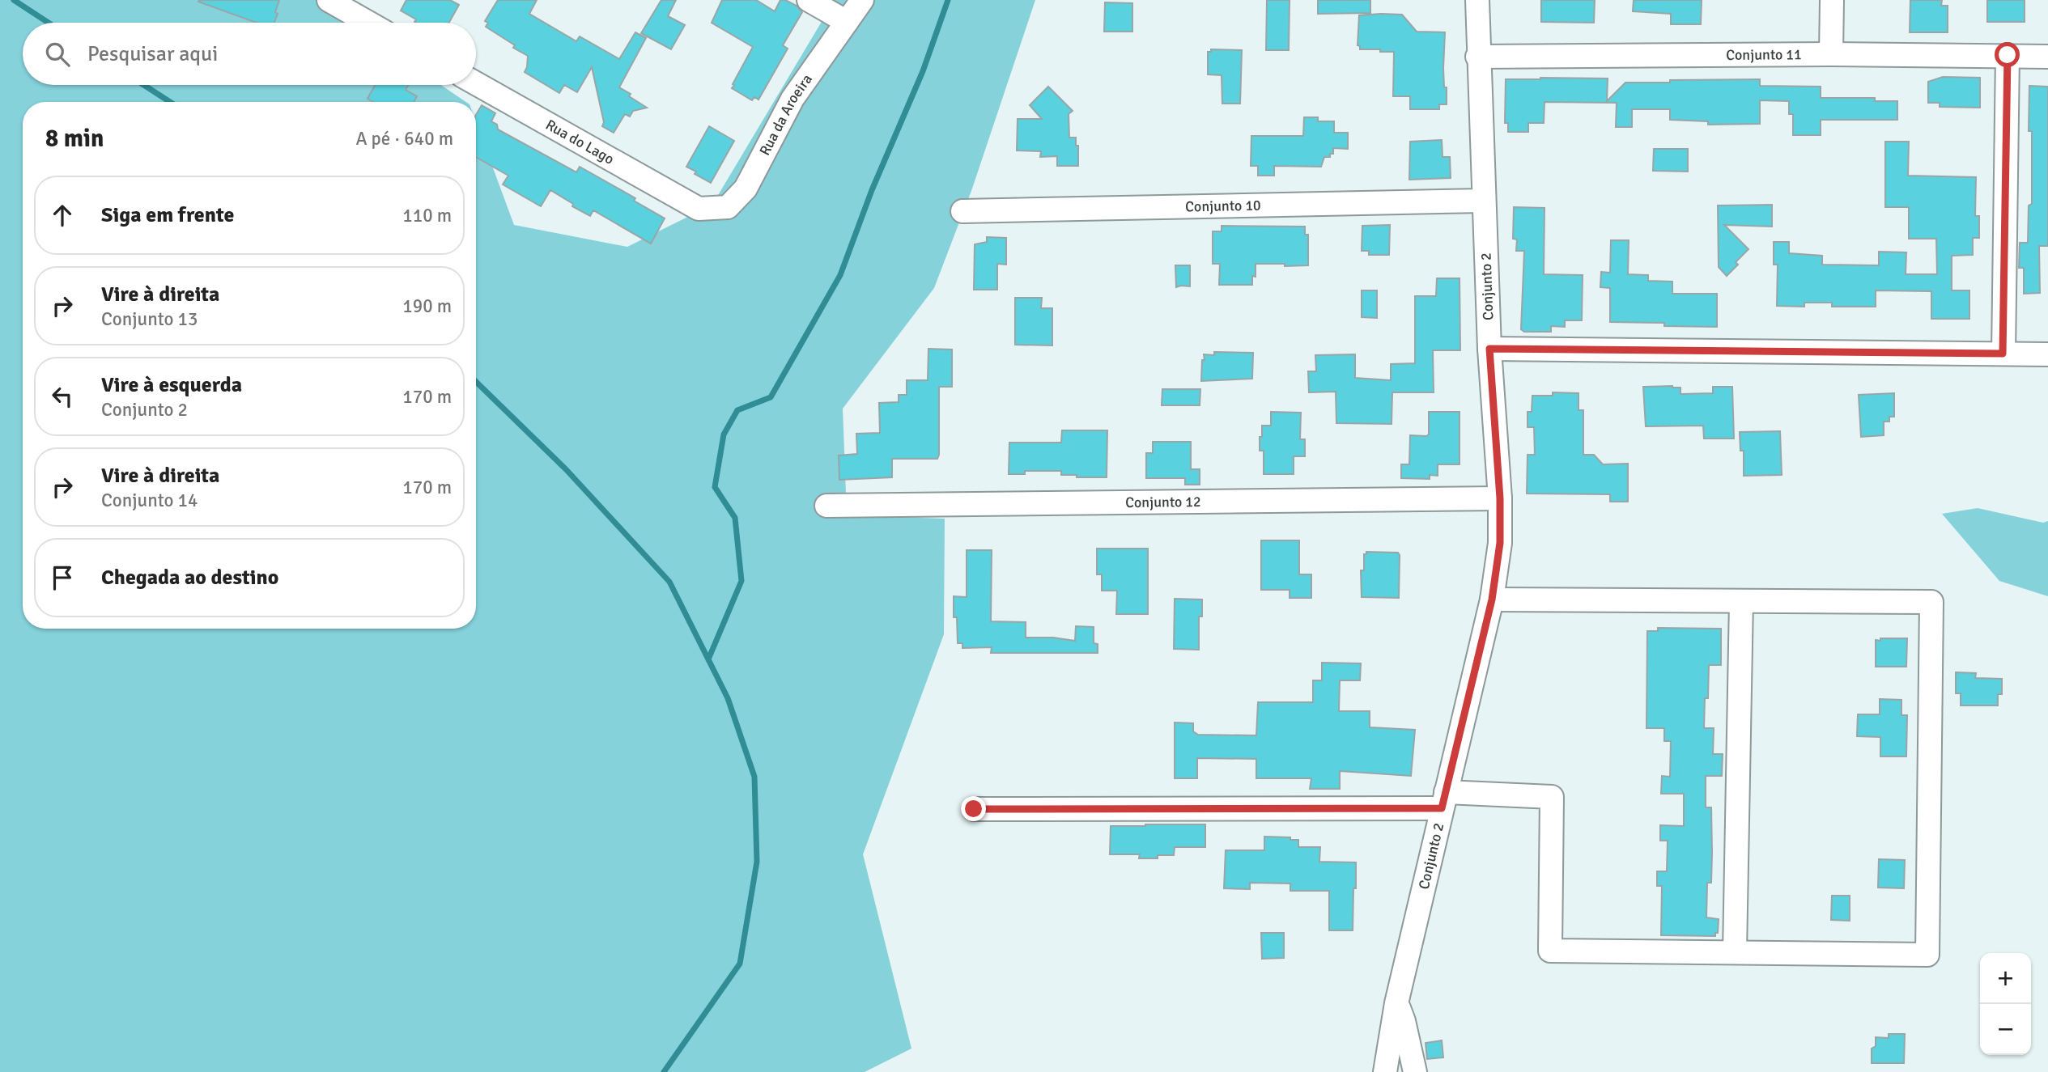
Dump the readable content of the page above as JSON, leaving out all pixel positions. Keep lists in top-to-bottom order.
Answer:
{
  "streets": {
    "street": [
      "Conjunto 11",
      "Rua da Aroeira",
      "Rua do Lago",
      "Conjunto 10",
      "Conjunto 2",
      "Conjunto 12"
    ]
  },
  "crossings": [
    ["Conjunto 11", "Conjunto 2"],
    ["Rua da Aroeira", "Rua do Lago"],
    ["Conjunto 10", "Conjunto 2"],
    ["Conjunto 2", "Conjunto 12"]
  ],
  "page": {
    "search": "Pesquisar aqui",
    "heading": ["8 min", "A pé · 640 m"],
    "list": [
      ["Siga em frente", "110 m"],
      ["Vire à direita", "Conjunto 13", "190 m"],
      ["Vire à esquerda", "Conjunto 2", "170 m"],
      ["Vire à direita", "Conjunto 14", "170 m"],
      "Chegada ao destino"
    ],
    "map_buttons": ["+", "−"]
  }
}
